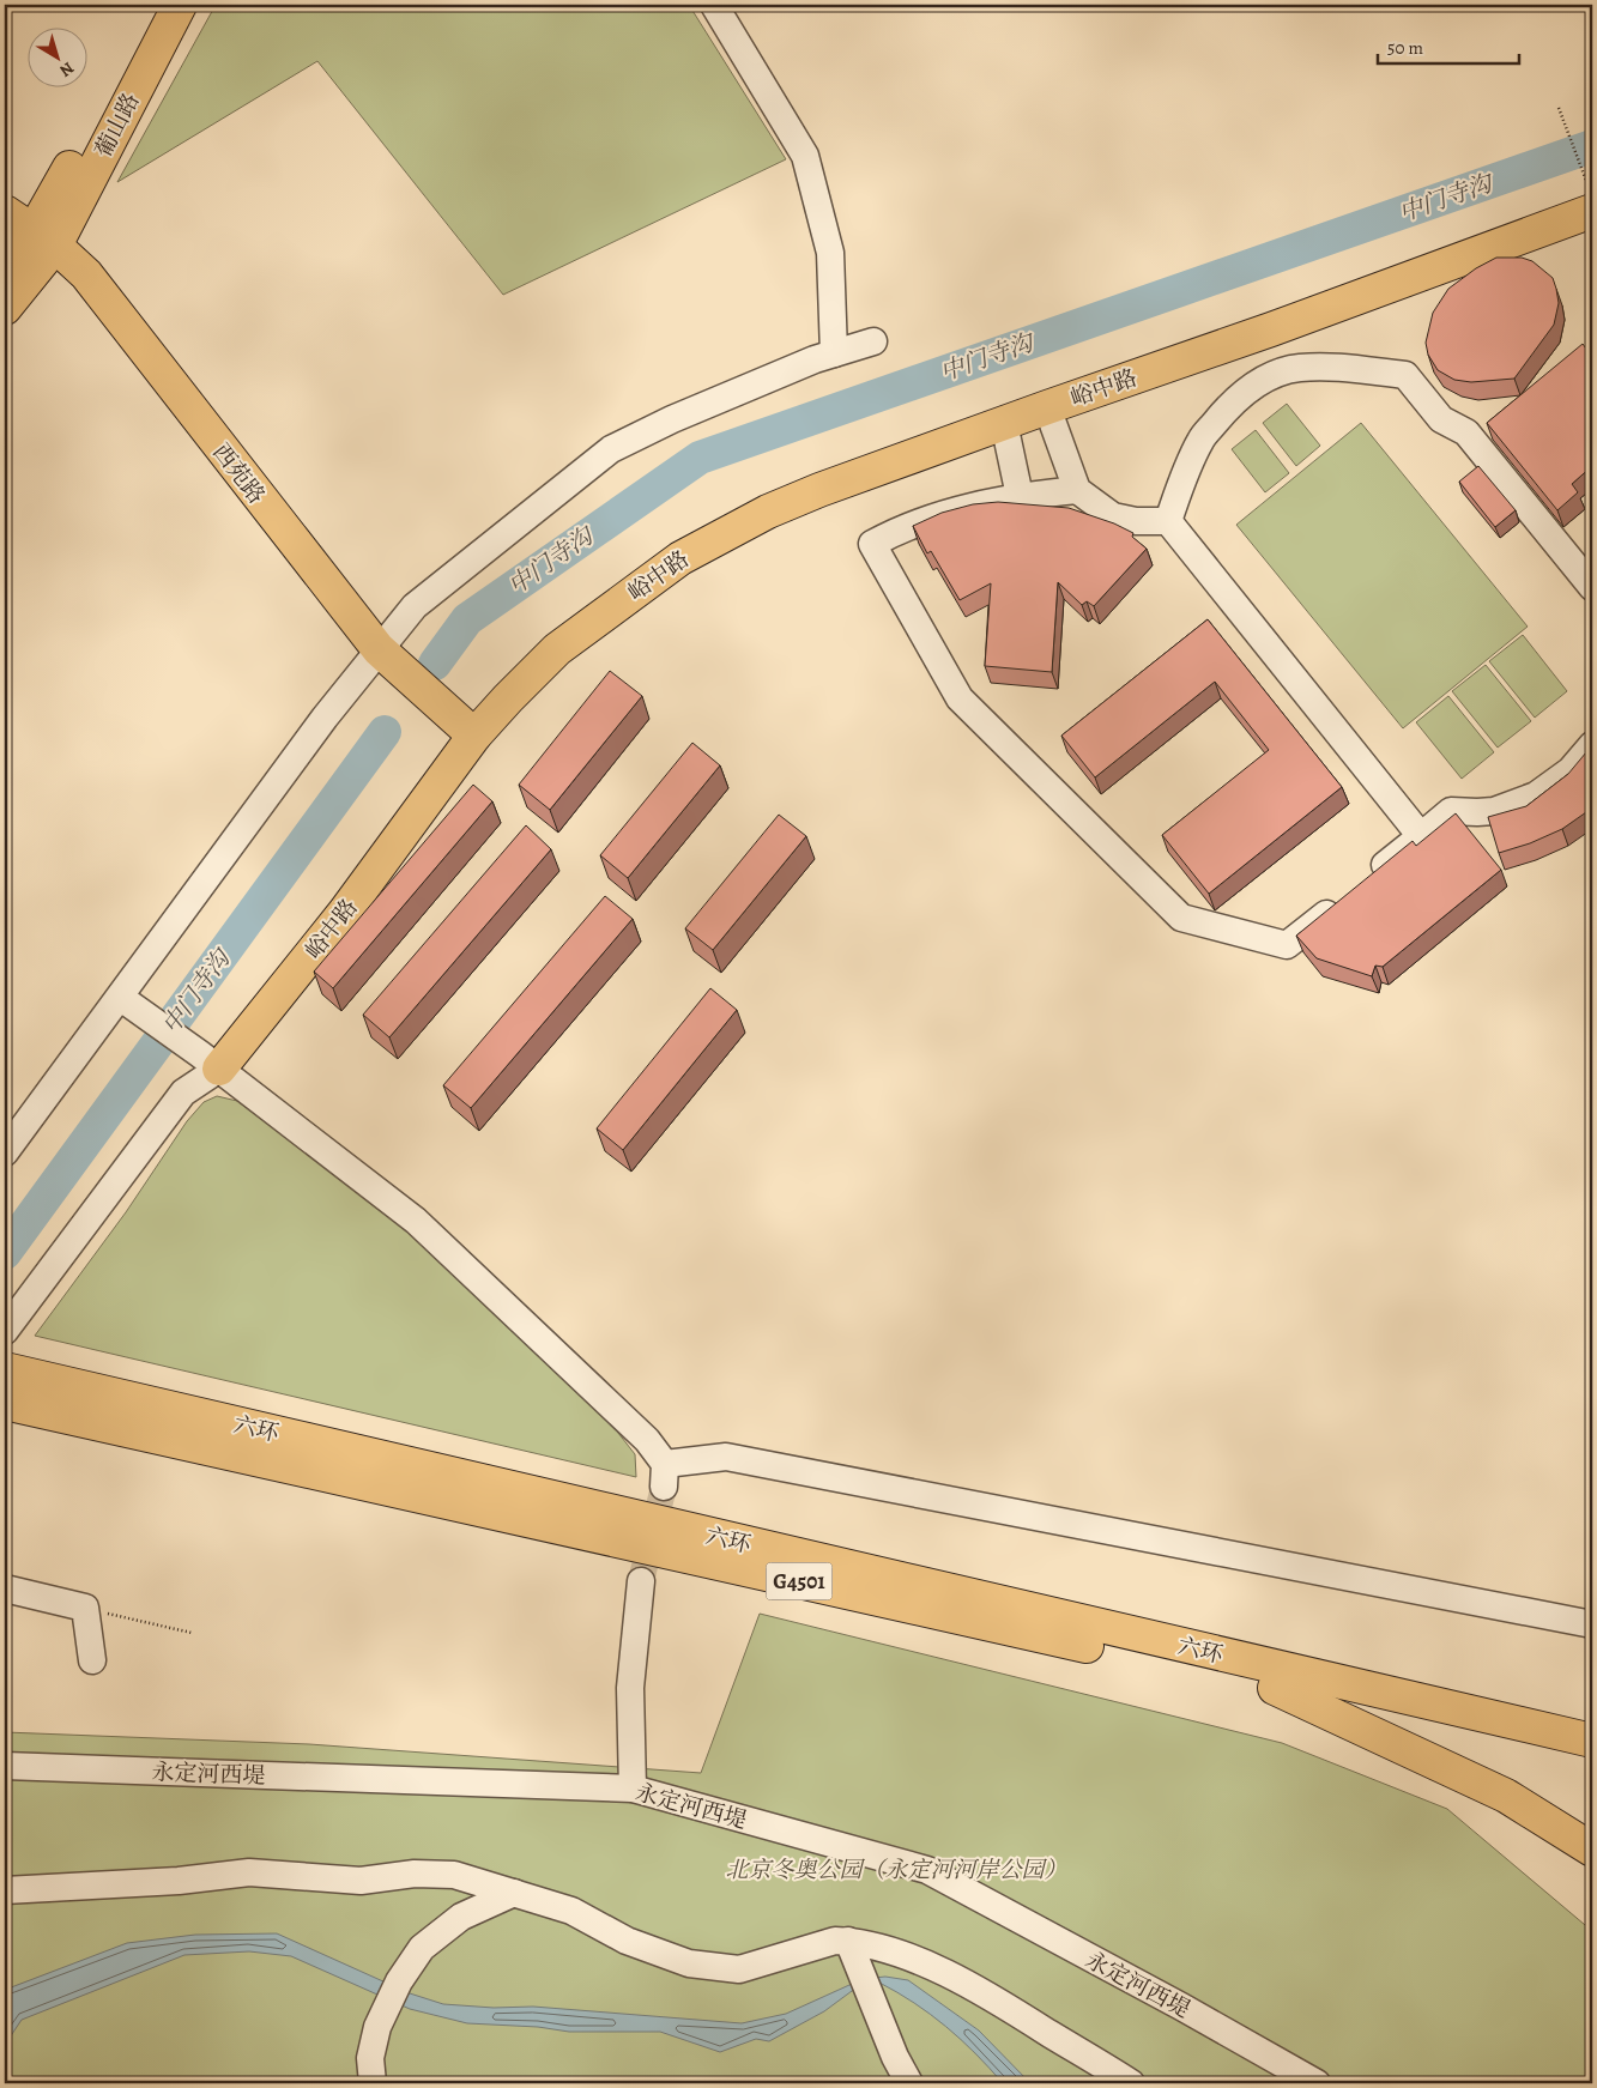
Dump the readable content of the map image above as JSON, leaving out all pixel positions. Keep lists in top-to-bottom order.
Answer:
{
  "streets": {
    "main road": [
      "葡山路",
      "峪中路",
      "西苑路",
      "六环",
      "G4501"
    ],
    "street": ["永定河西堤"]
  },
  "crossings": [
    ["葡山路", "西苑路"],
    ["峪中路", "西苑路"]
  ],
  "water": ["中门寺沟"],
  "parks": ["北京冬奥公园（永定河河岸公园）"],
  "scale_bar": "50 m",
  "north": "bottom right"
}
